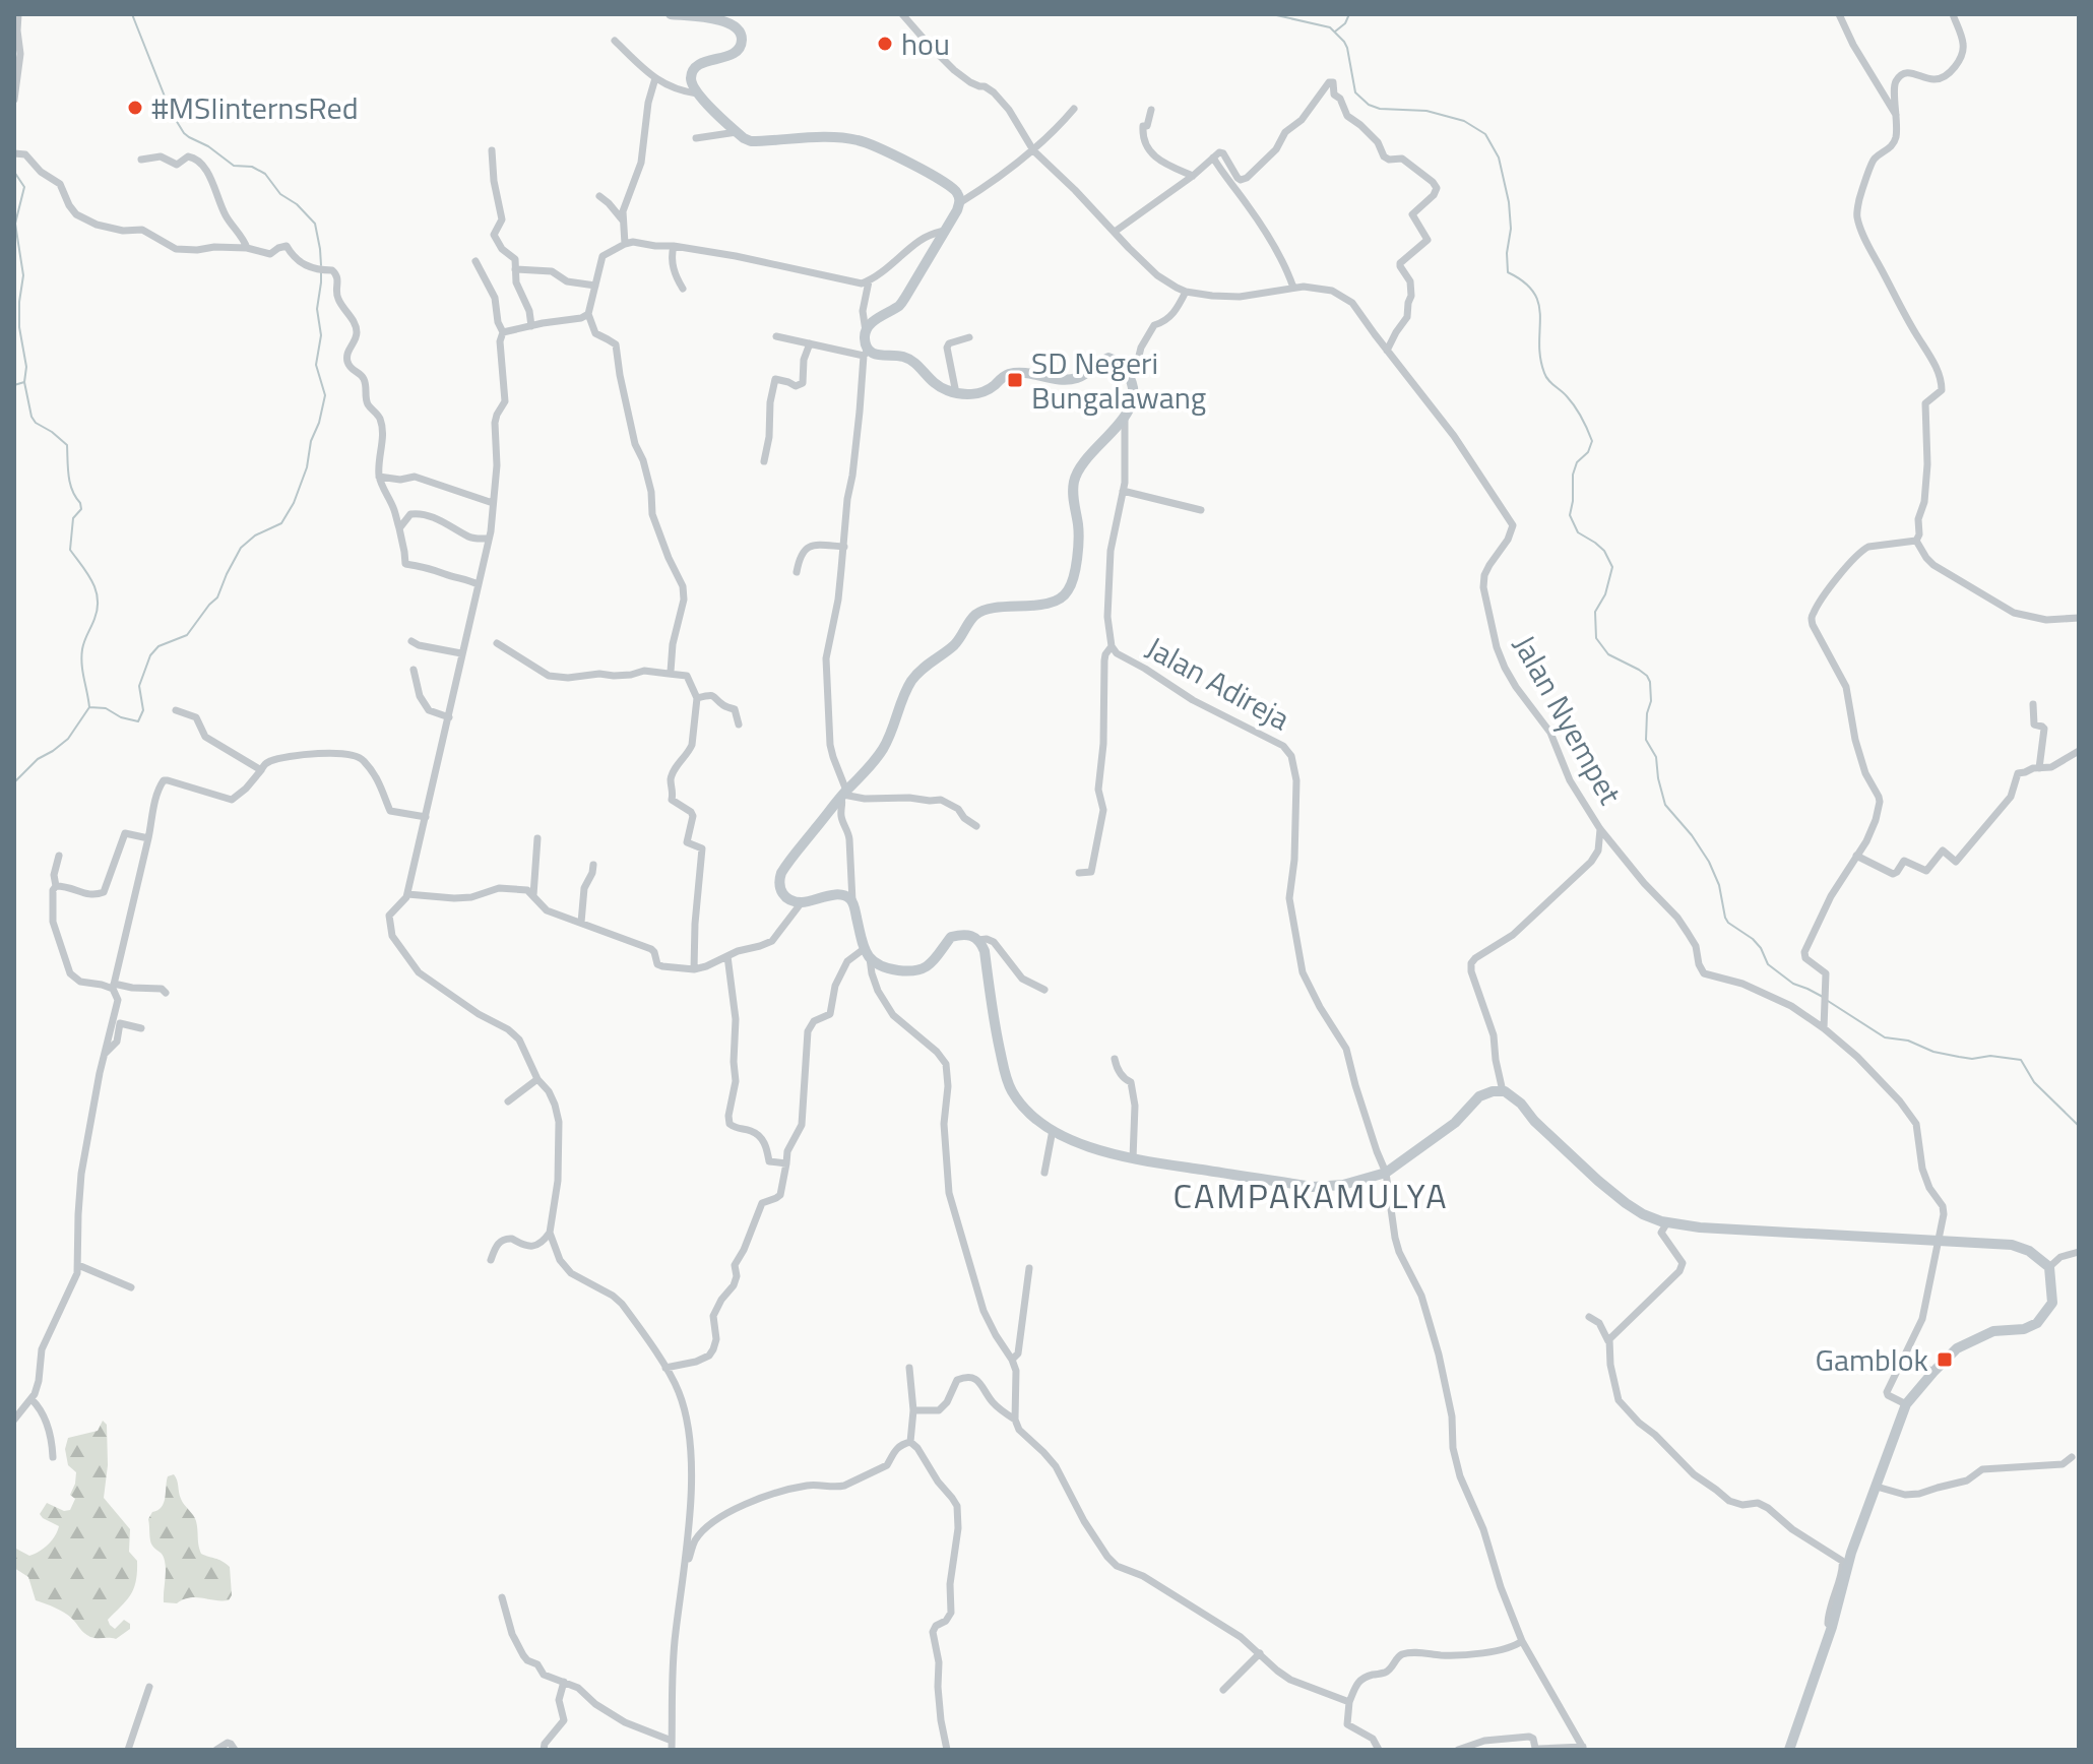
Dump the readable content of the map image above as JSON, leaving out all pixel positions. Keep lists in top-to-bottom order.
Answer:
{
  "streets": {
    "street": ["Jalan Adireja", "Jalan Nyempet"]
  },
  "districts": ["CAMPAKAMULYA"],
  "places": {
    "other": ["hou", "#MSIinternsRed"],
    "transit": ["SD Negeri Bungalawang", "Gamblok"]
  }
}
